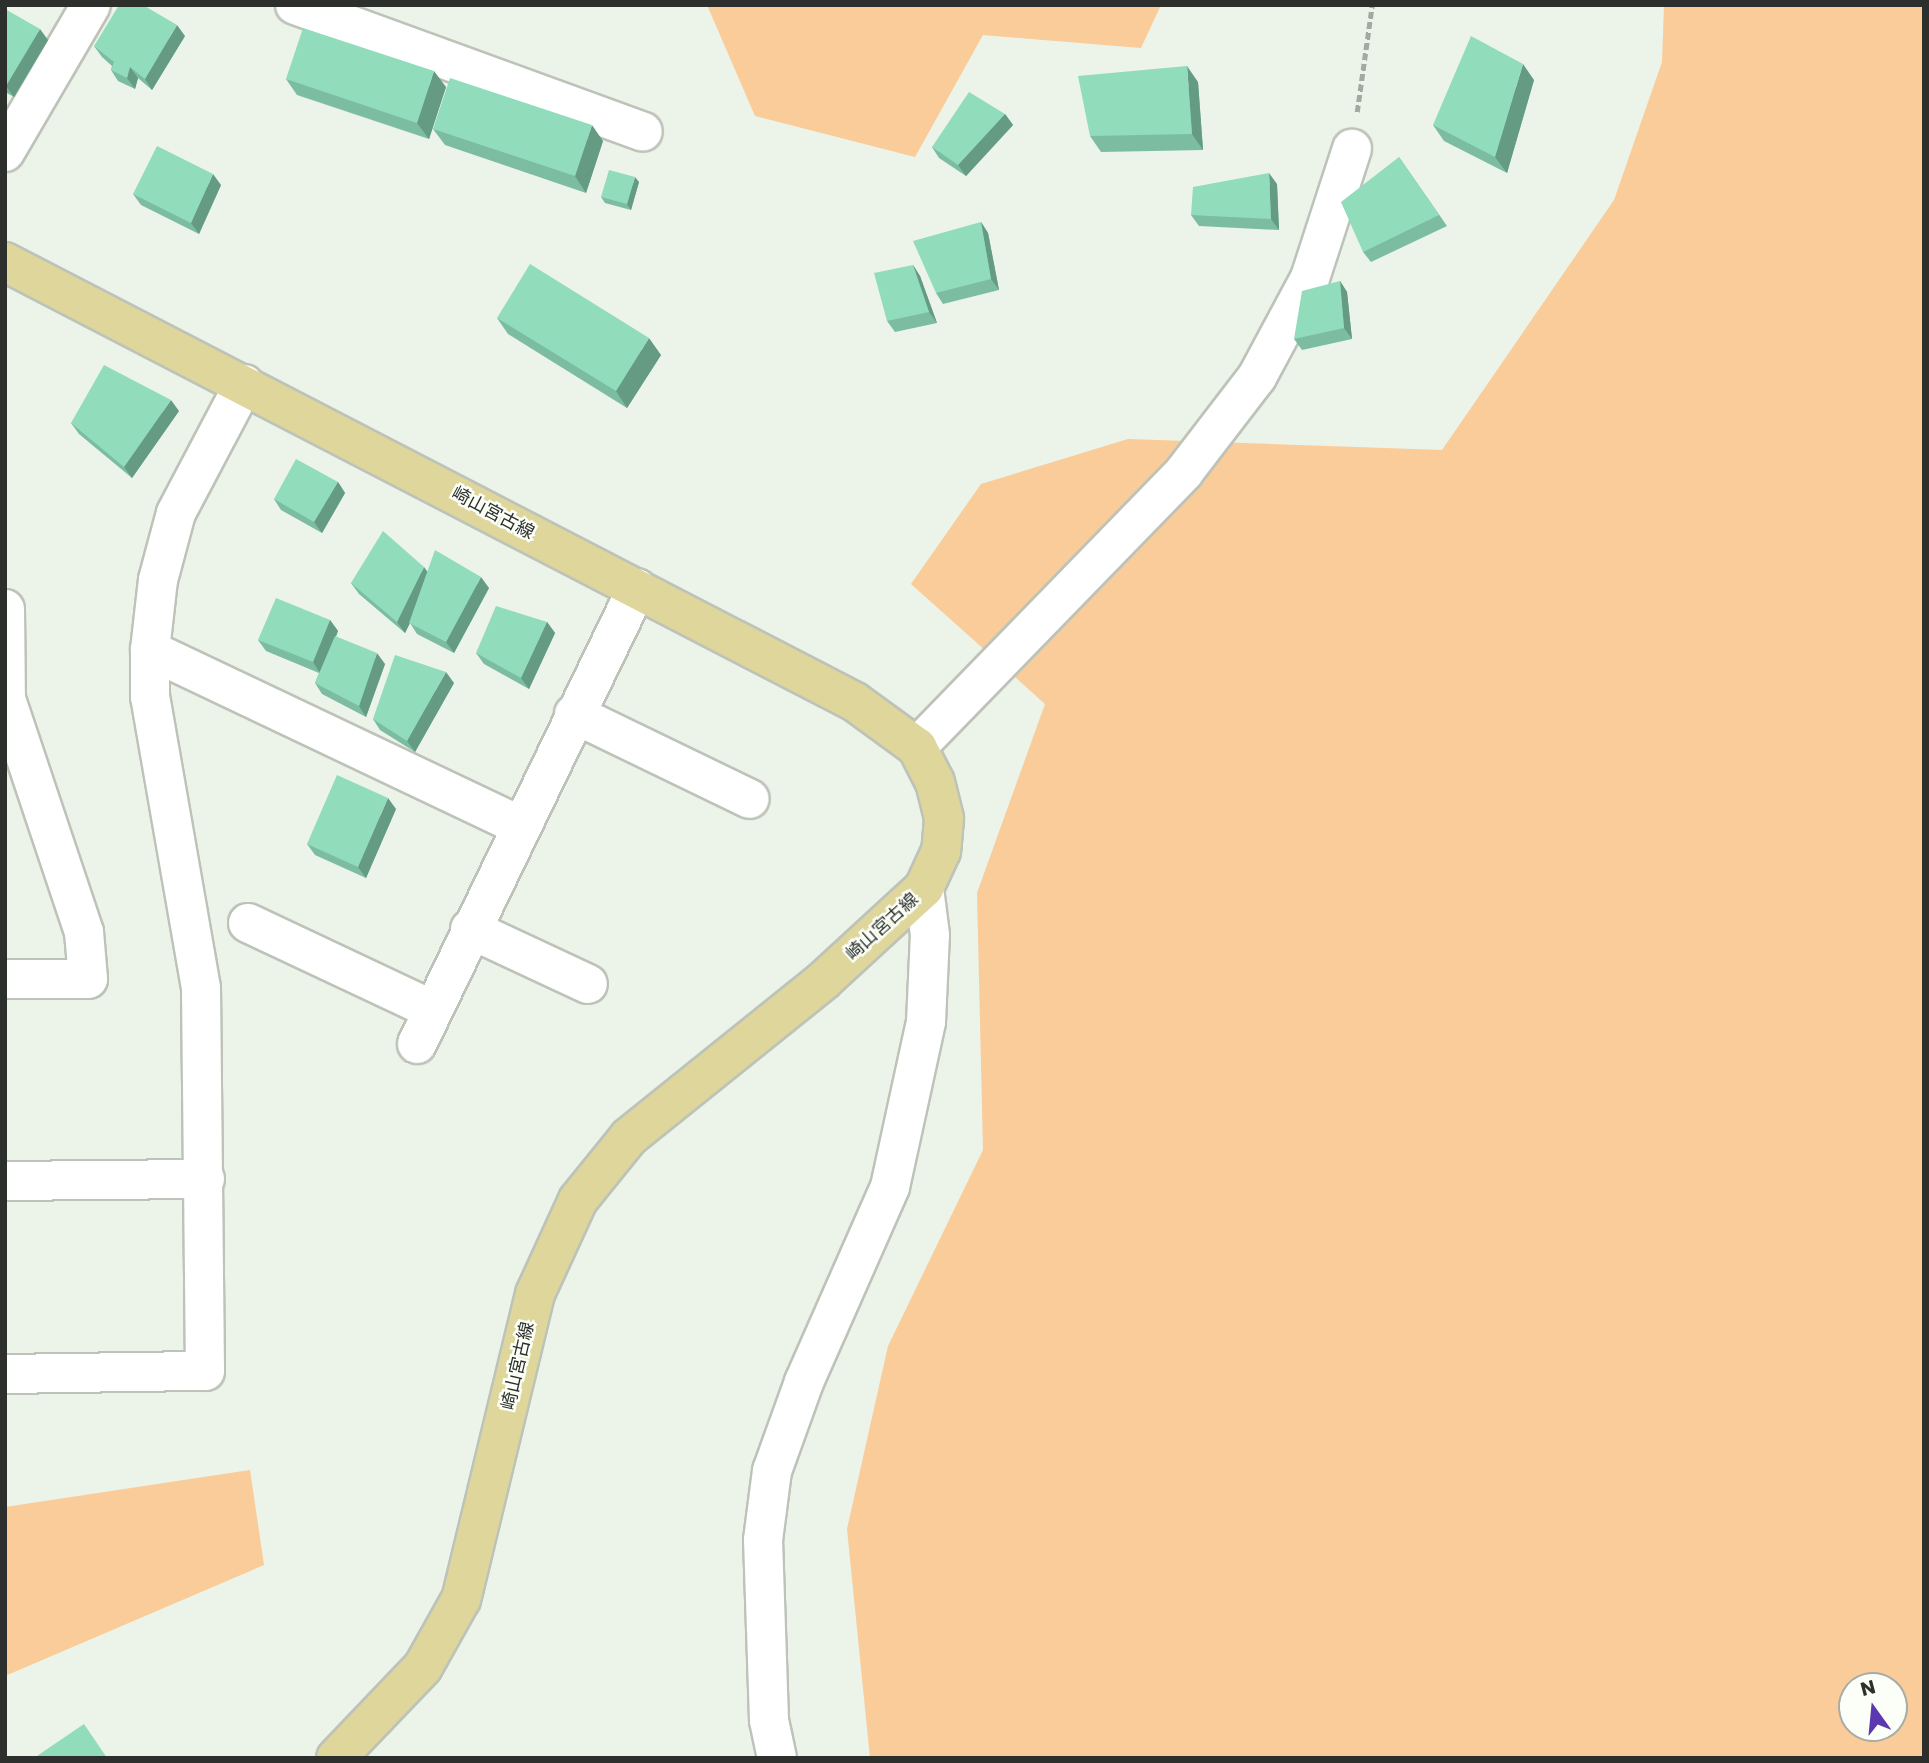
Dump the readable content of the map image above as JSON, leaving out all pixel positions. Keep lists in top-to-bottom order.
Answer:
{
  "streets": {
    "main road": ["崎山宮古線"]
  },
  "north": "top"
}
